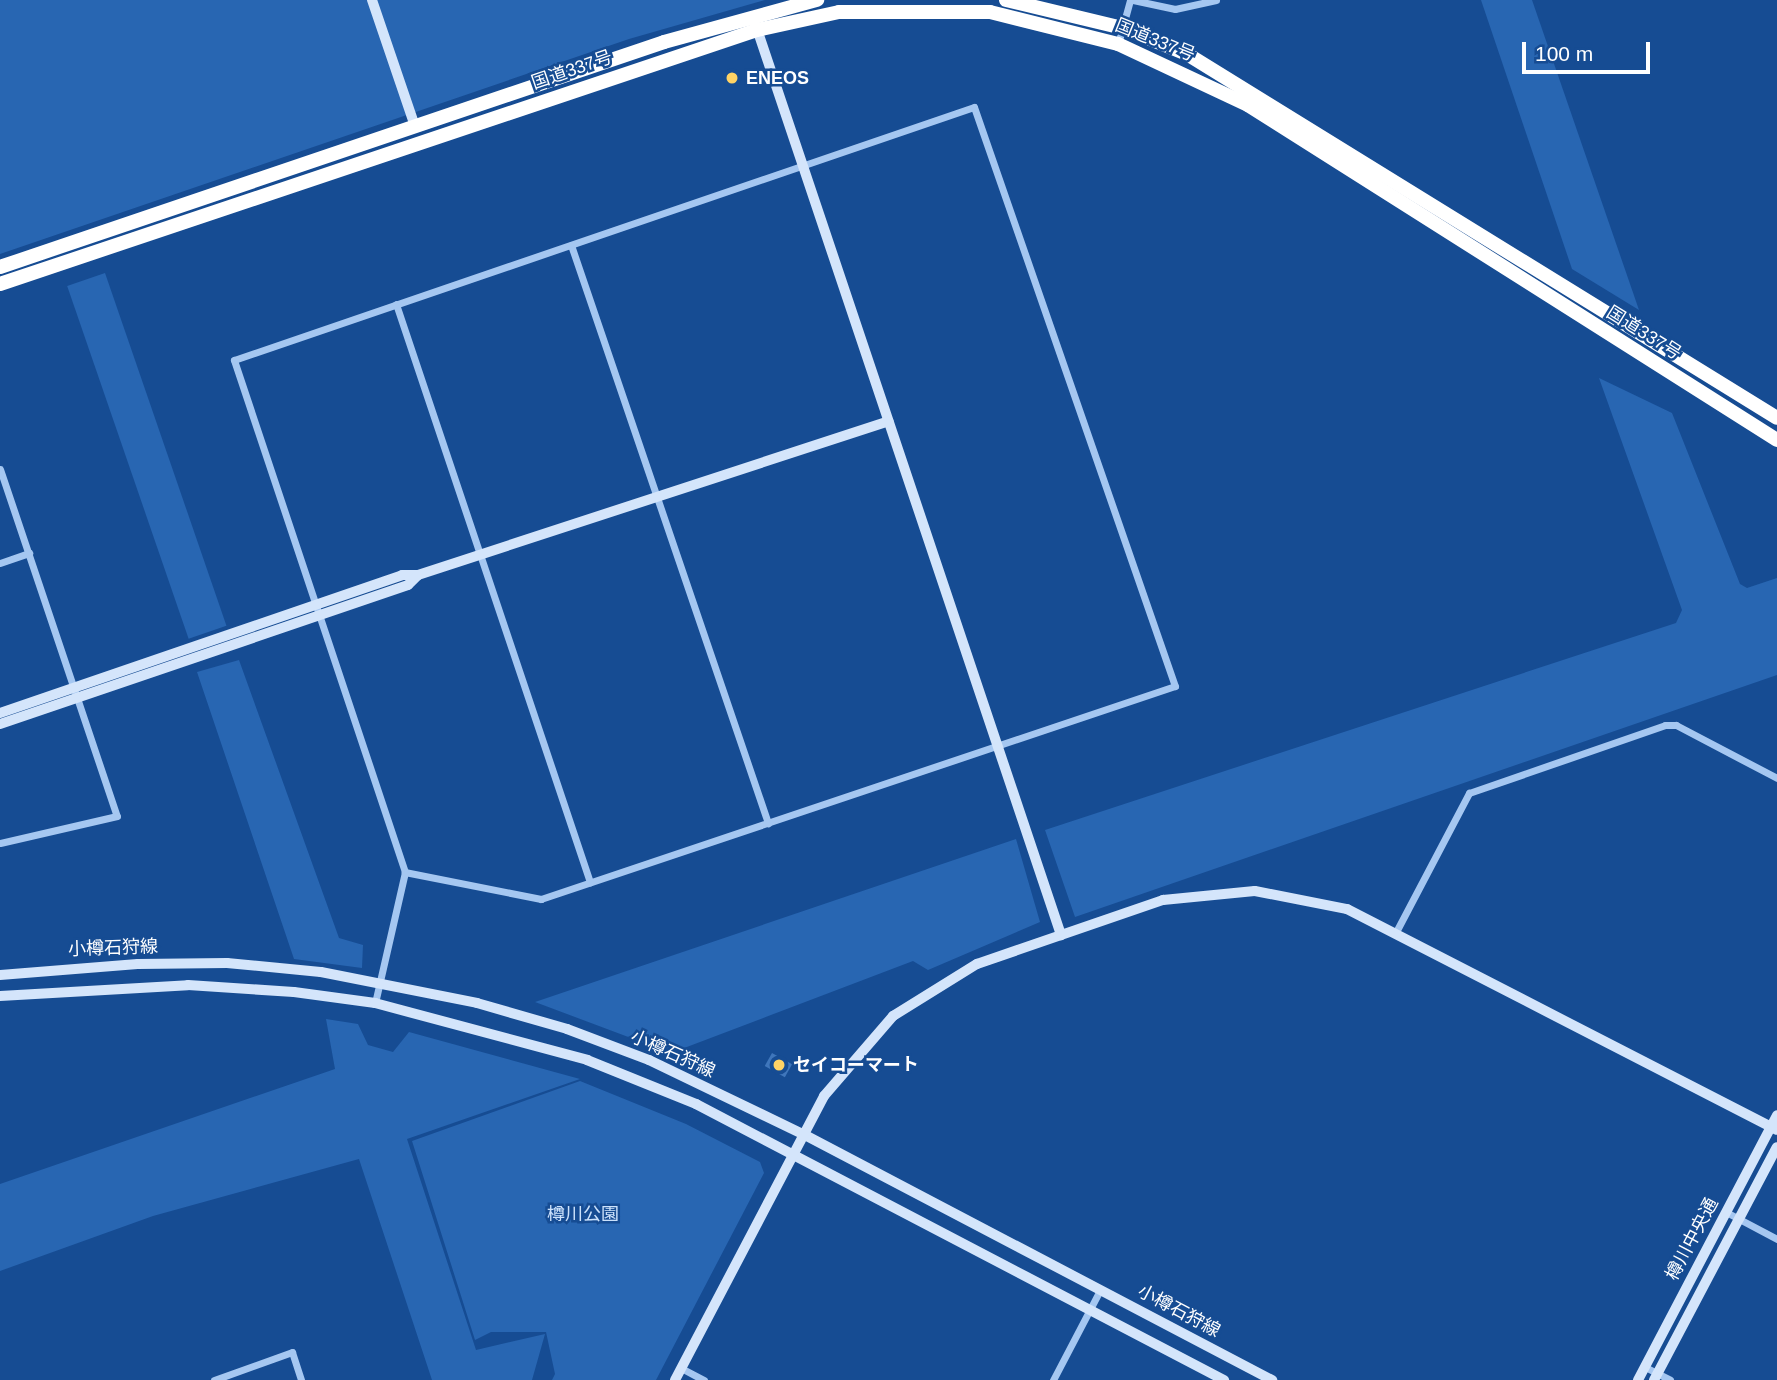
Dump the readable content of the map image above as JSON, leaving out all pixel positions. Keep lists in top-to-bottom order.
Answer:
{
  "streets": {
    "highway": ["国道337号"],
    "street": ["小樽石狩線", "樽川中央通"]
  },
  "parks": ["樽川公園"],
  "places": ["ENEOS", "セイコーマート"],
  "scale_bar": "100 m"
}
